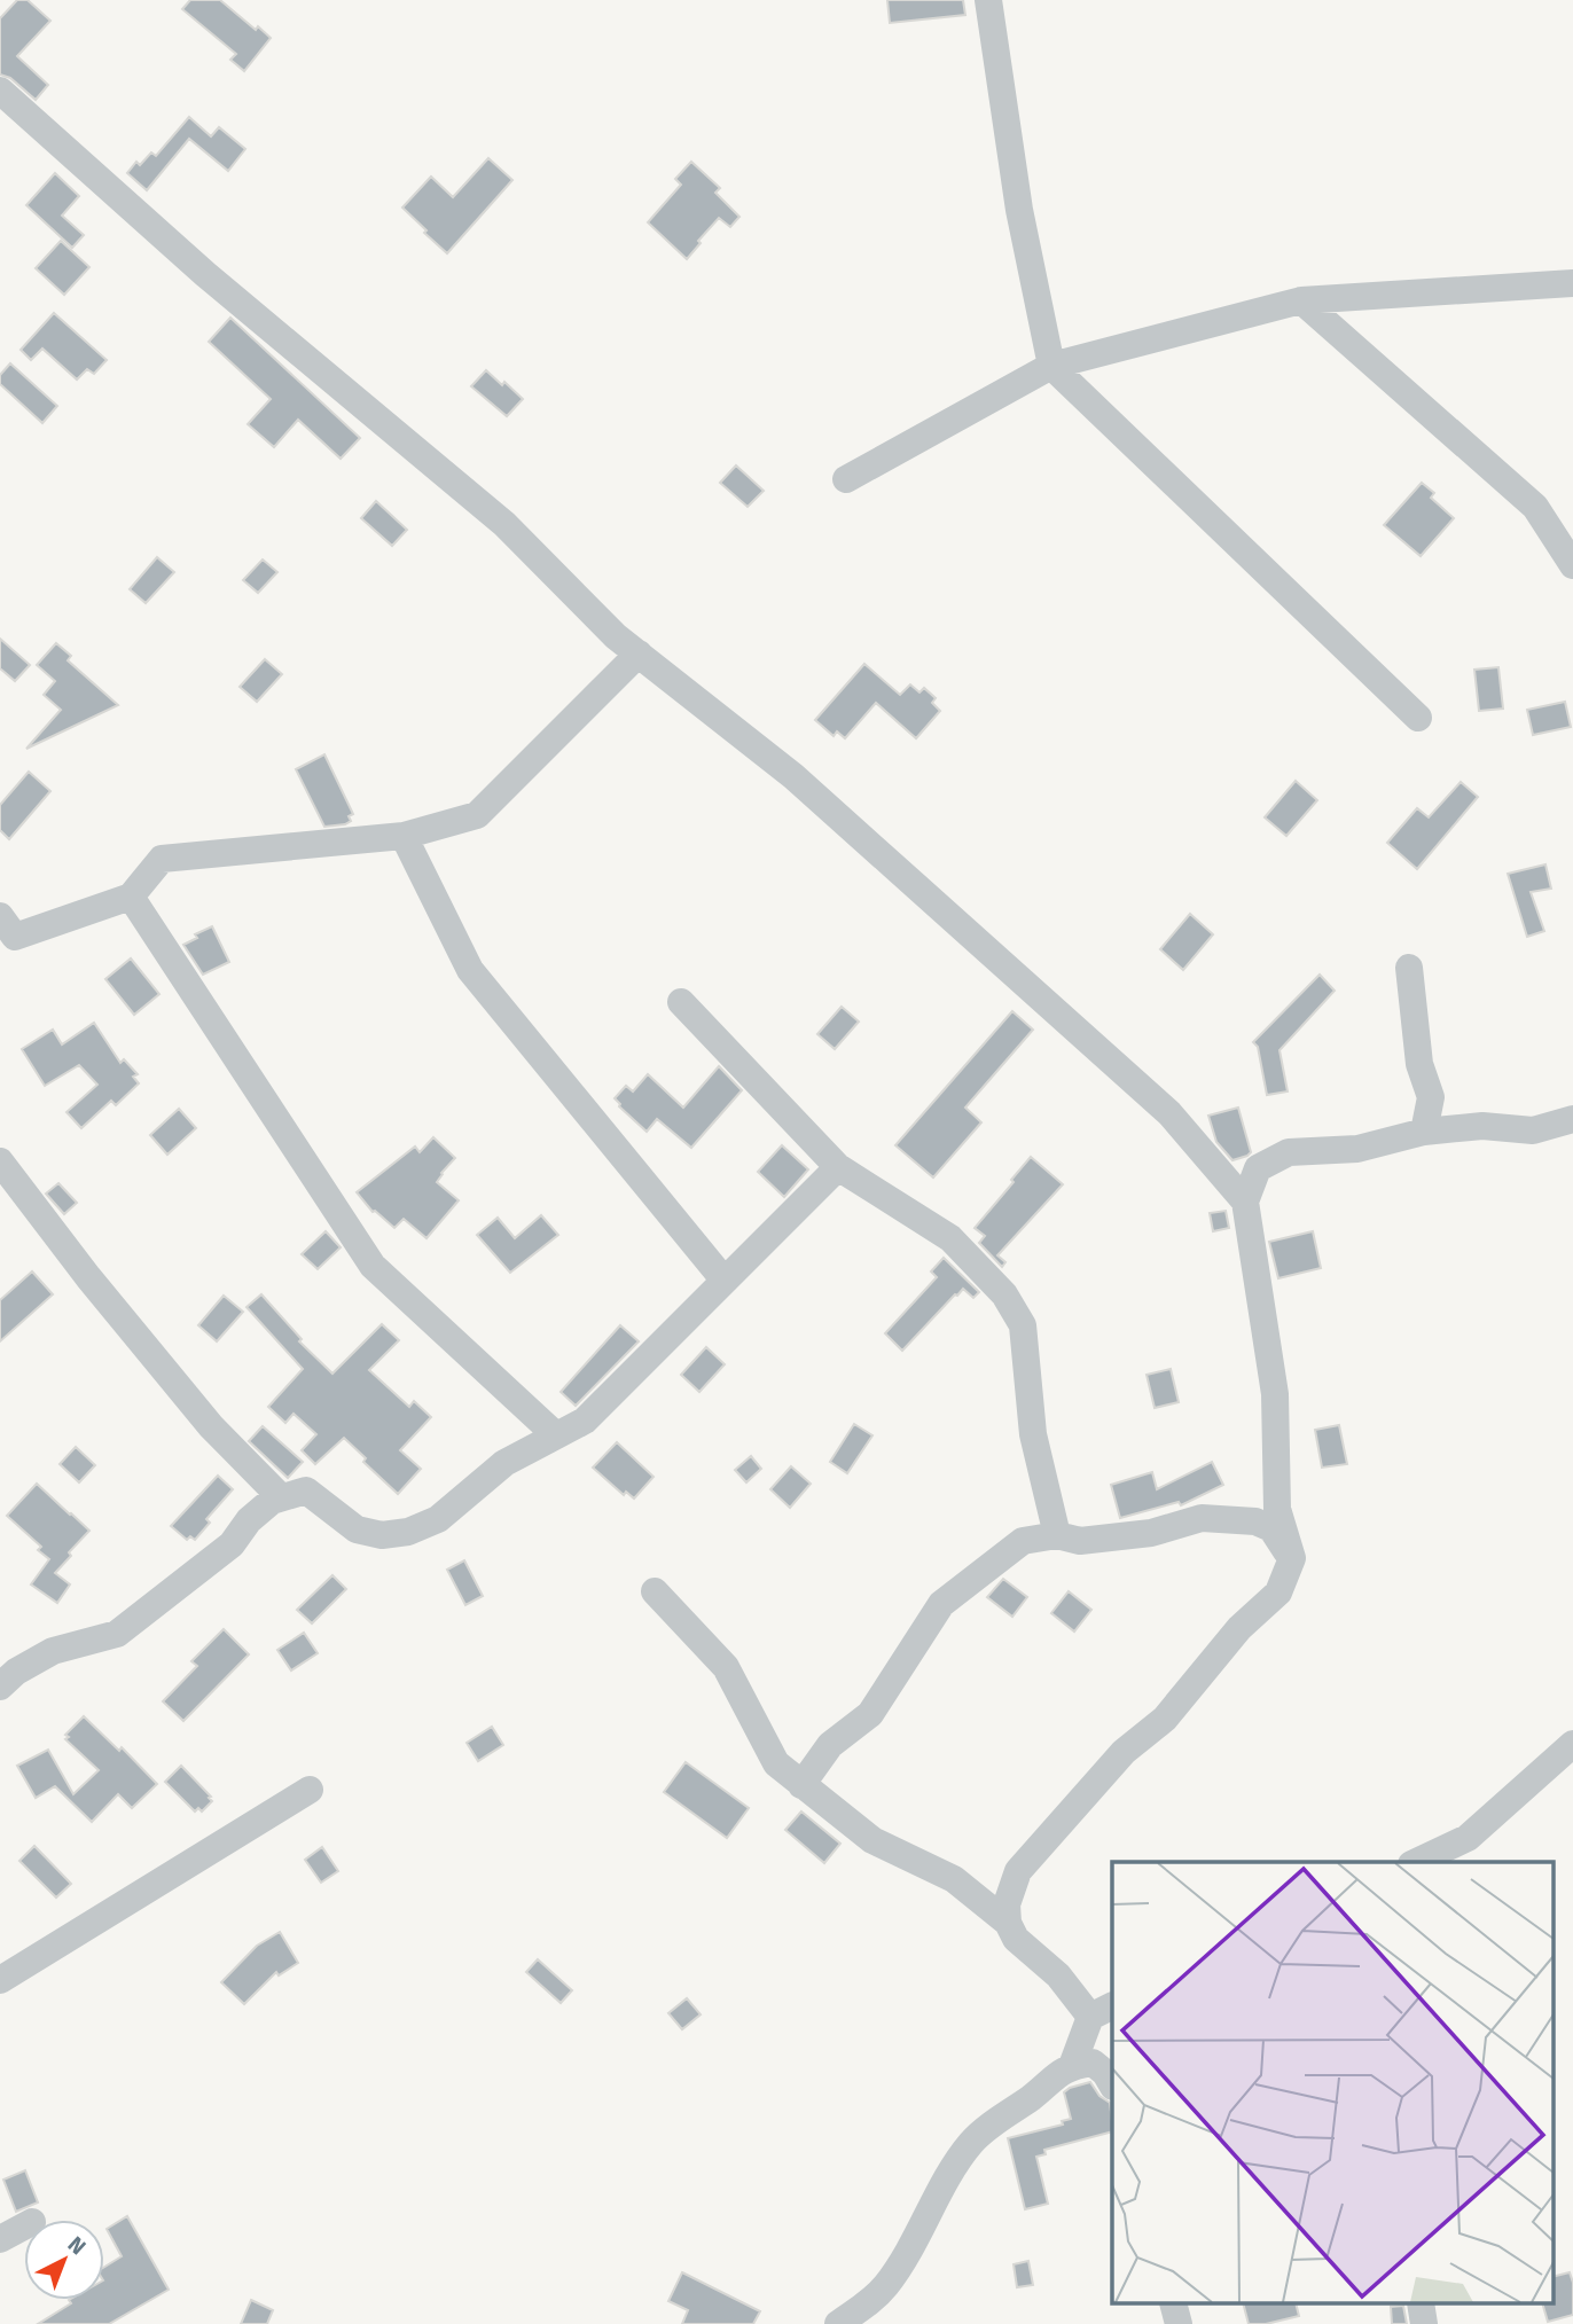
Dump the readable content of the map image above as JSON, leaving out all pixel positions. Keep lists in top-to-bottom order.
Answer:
{
  "north": "top right"
}
